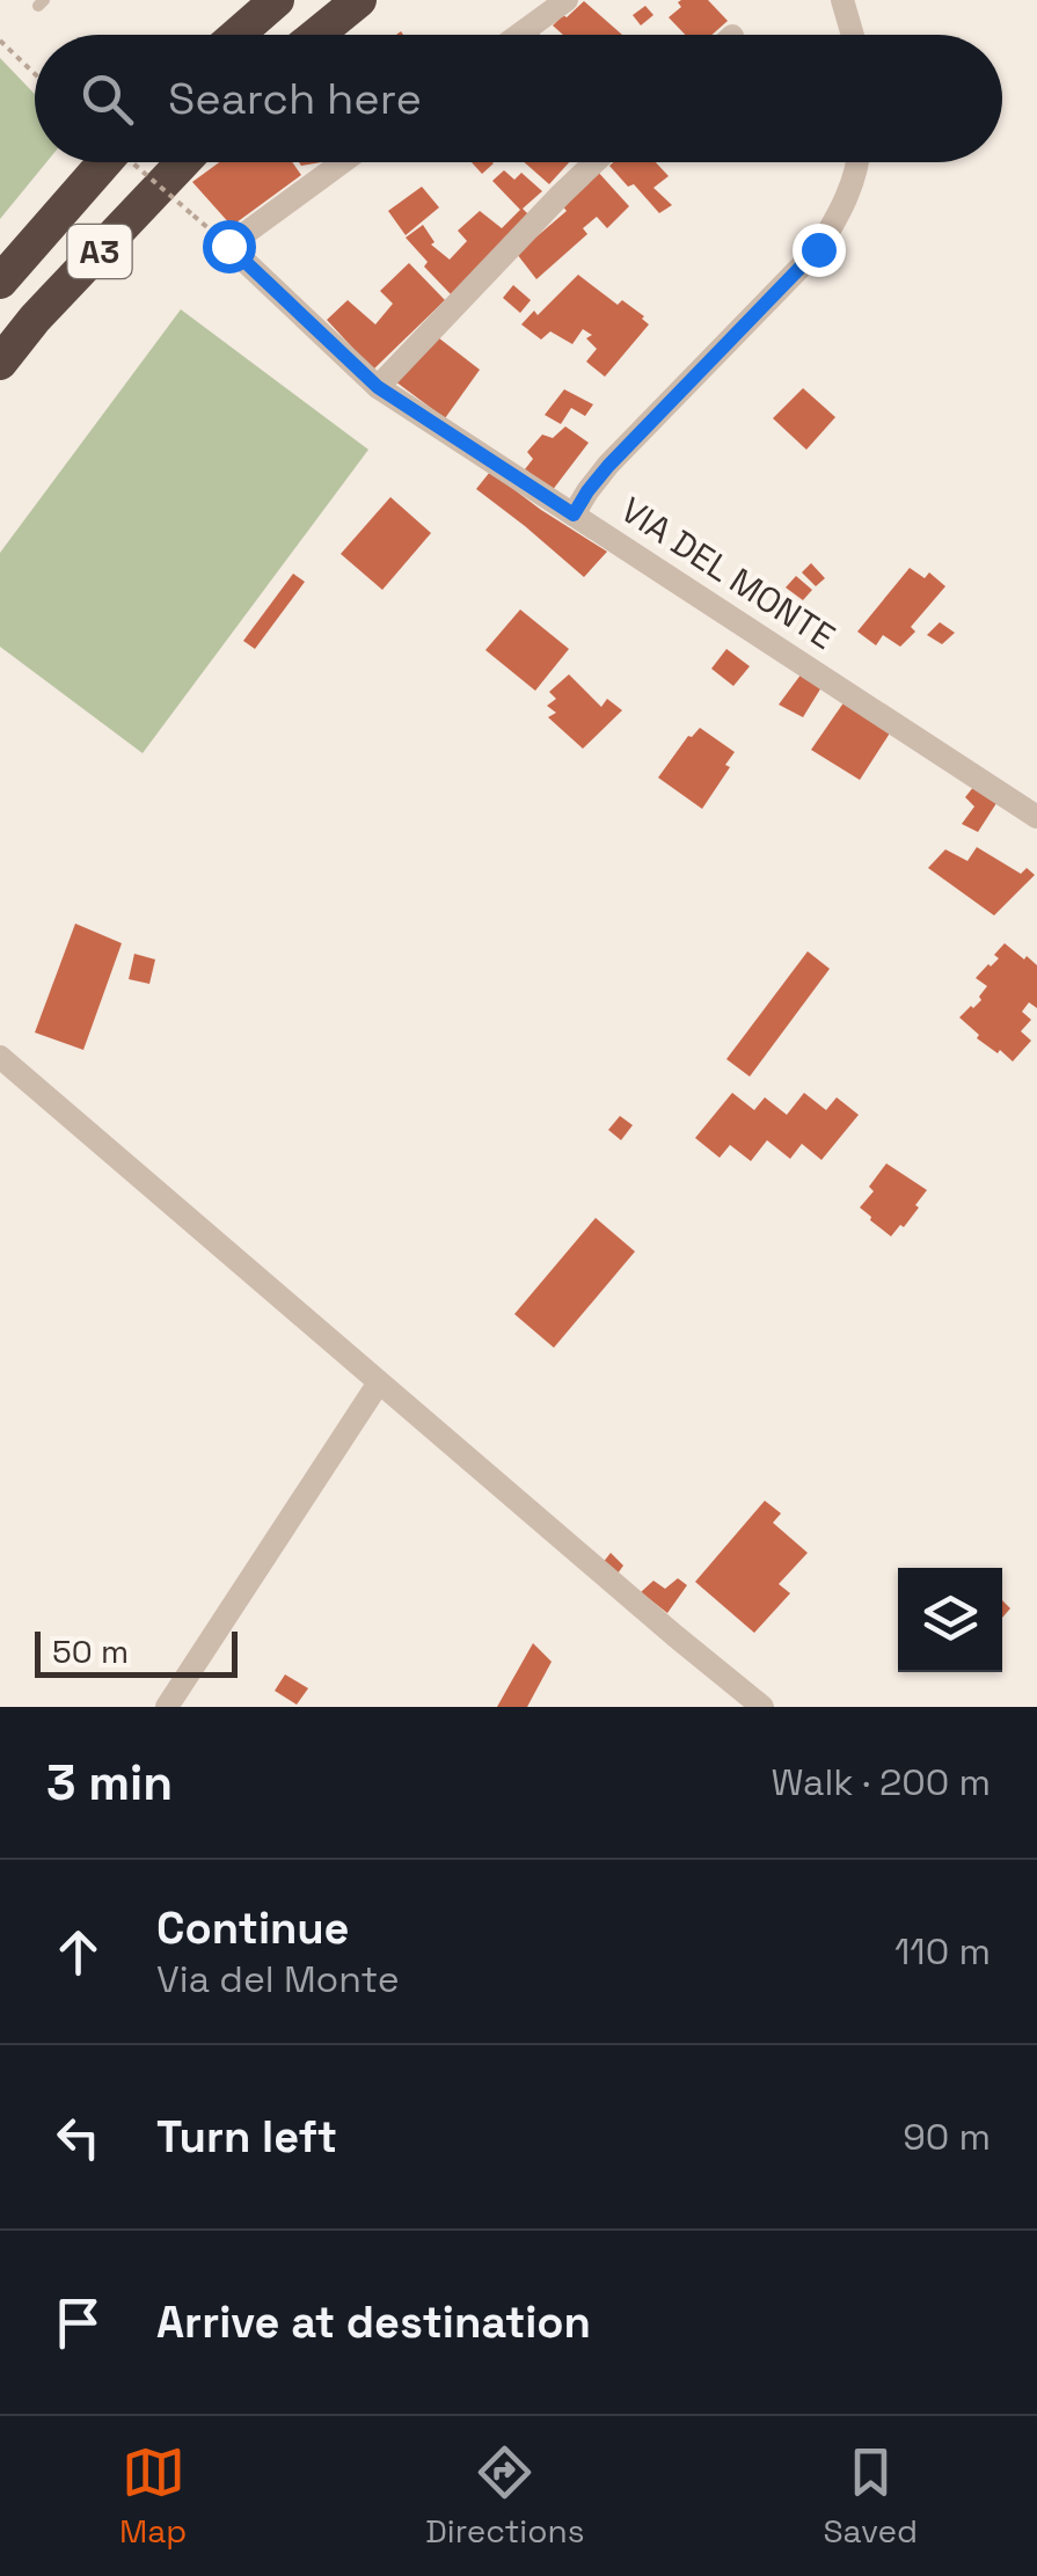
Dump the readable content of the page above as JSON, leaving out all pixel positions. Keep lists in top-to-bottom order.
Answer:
{
  "streets": {
    "highway": ["A3"],
    "street": ["VIA DEL MONTE"]
  },
  "scale_bar": "50 m",
  "page": {
    "search": "Search here",
    "scale": "50 m",
    "heading": ["3 min", "Walk · 200 m"],
    "list": [
      ["Continue", "Via del Monte", "110 m"],
      ["Turn left", "90 m"],
      "Arrive at destination"
    ],
    "nav": ["Map", "Directions", "Saved"]
  }
}
